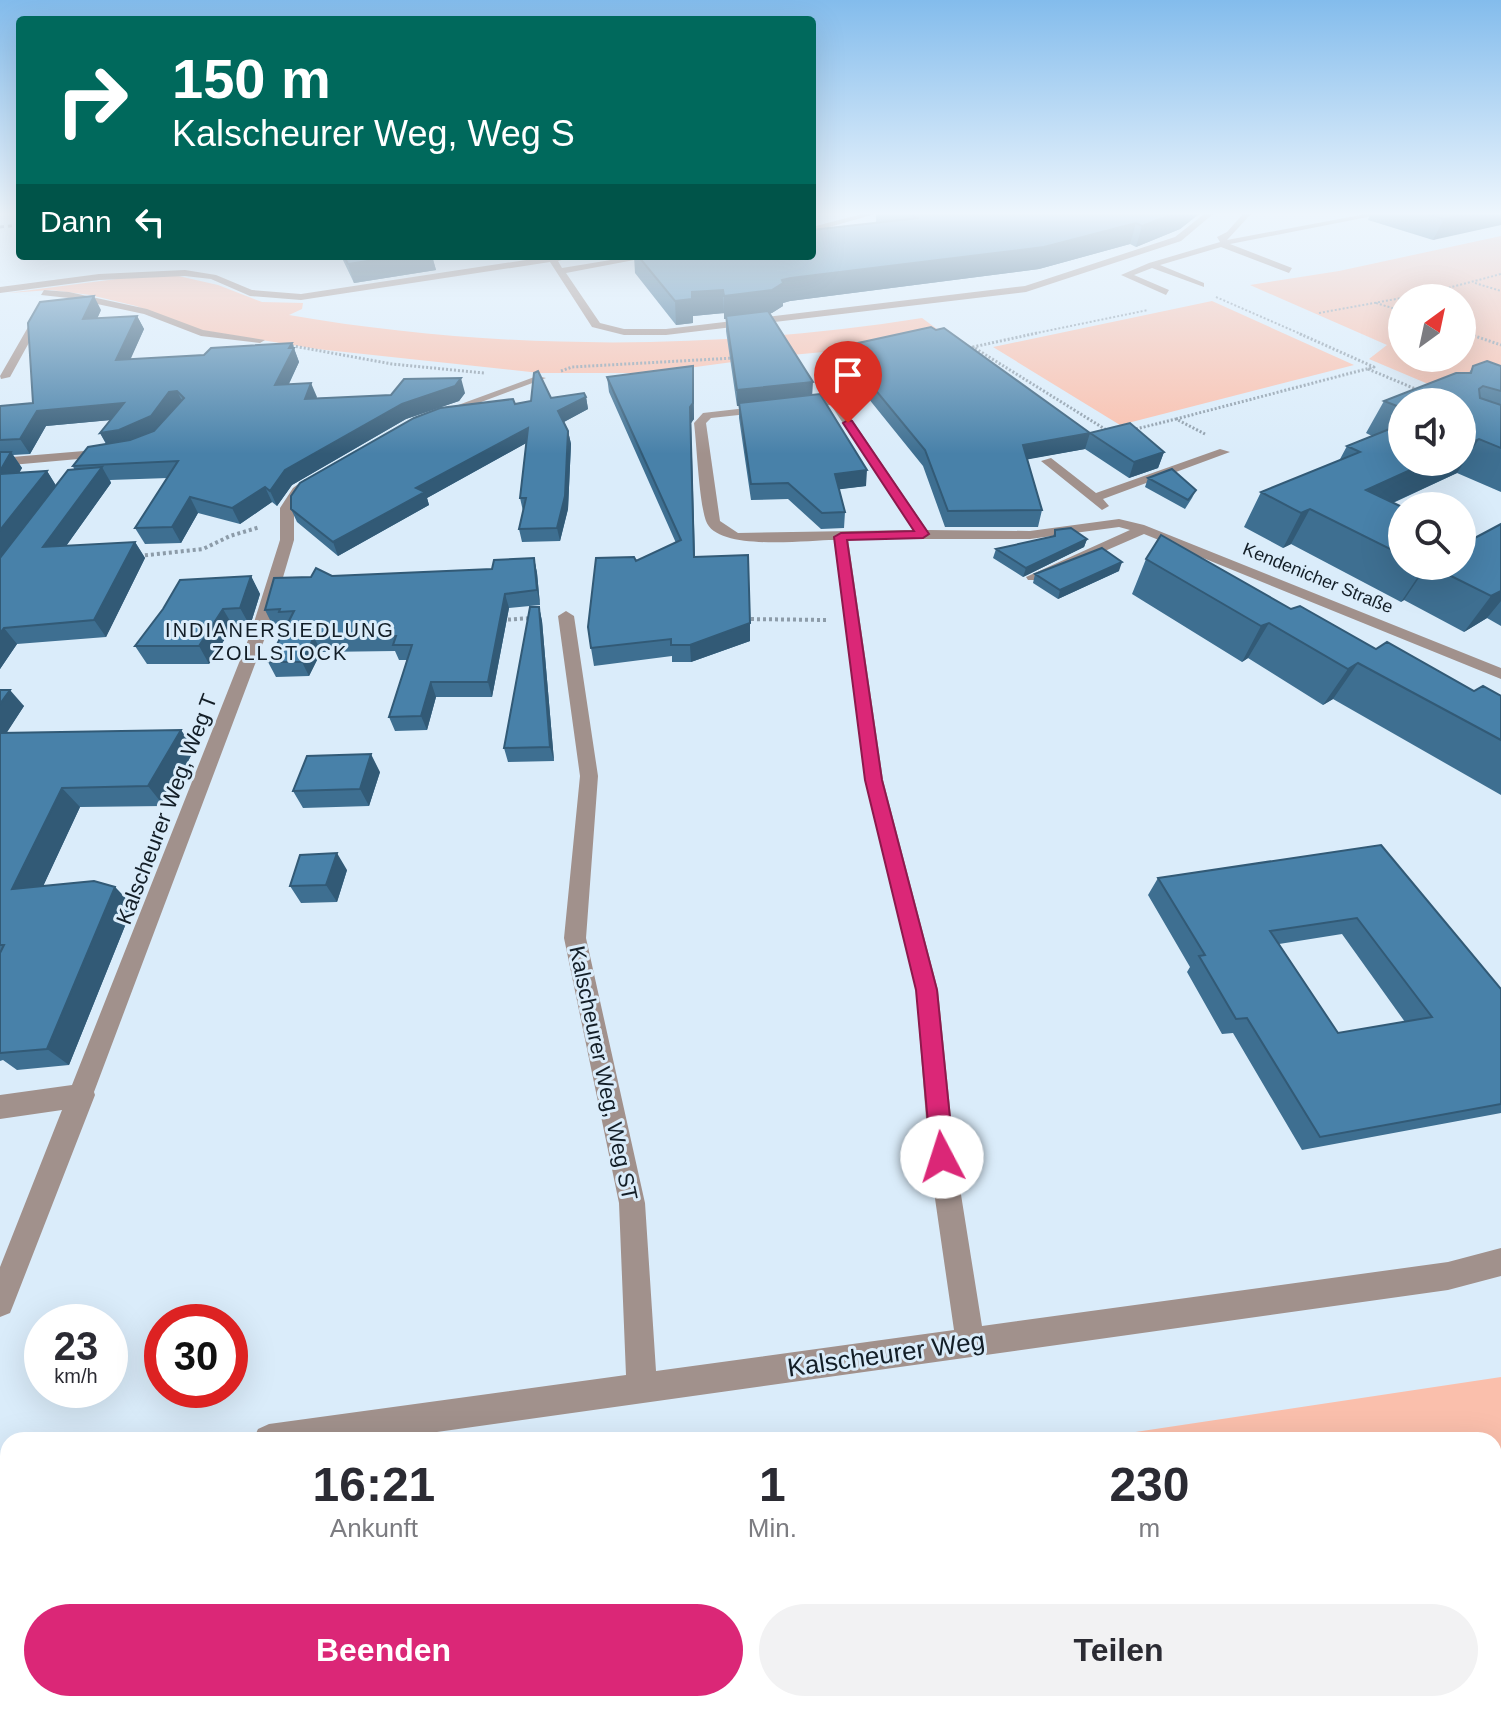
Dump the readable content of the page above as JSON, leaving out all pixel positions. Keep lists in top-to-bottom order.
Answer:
{
  "streets": {
    "street": [
      "Kendenicher Straße",
      "Kalscheurer Weg, Weg T",
      "Kalscheurer Weg, Weg ST",
      "Kalscheurer Weg"
    ]
  },
  "crossings": [
    ["Kalscheurer Weg, Weg ST", "Kalscheurer Weg"]
  ],
  "districts": ["INDIANERSIEDLUNG ZOLLSTOCK"],
  "north": "top right",
  "page": {
    "turn": ["150 m", "Kalscheurer Weg, Weg S"],
    "then": "Dann",
    "speed": "23 km/h",
    "limit": "30",
    "eta": [
      "16:21",
      "Ankunft",
      "1",
      "Min.",
      "230",
      "m"
    ],
    "buttons": ["Beenden", "Teilen"]
  }
}
